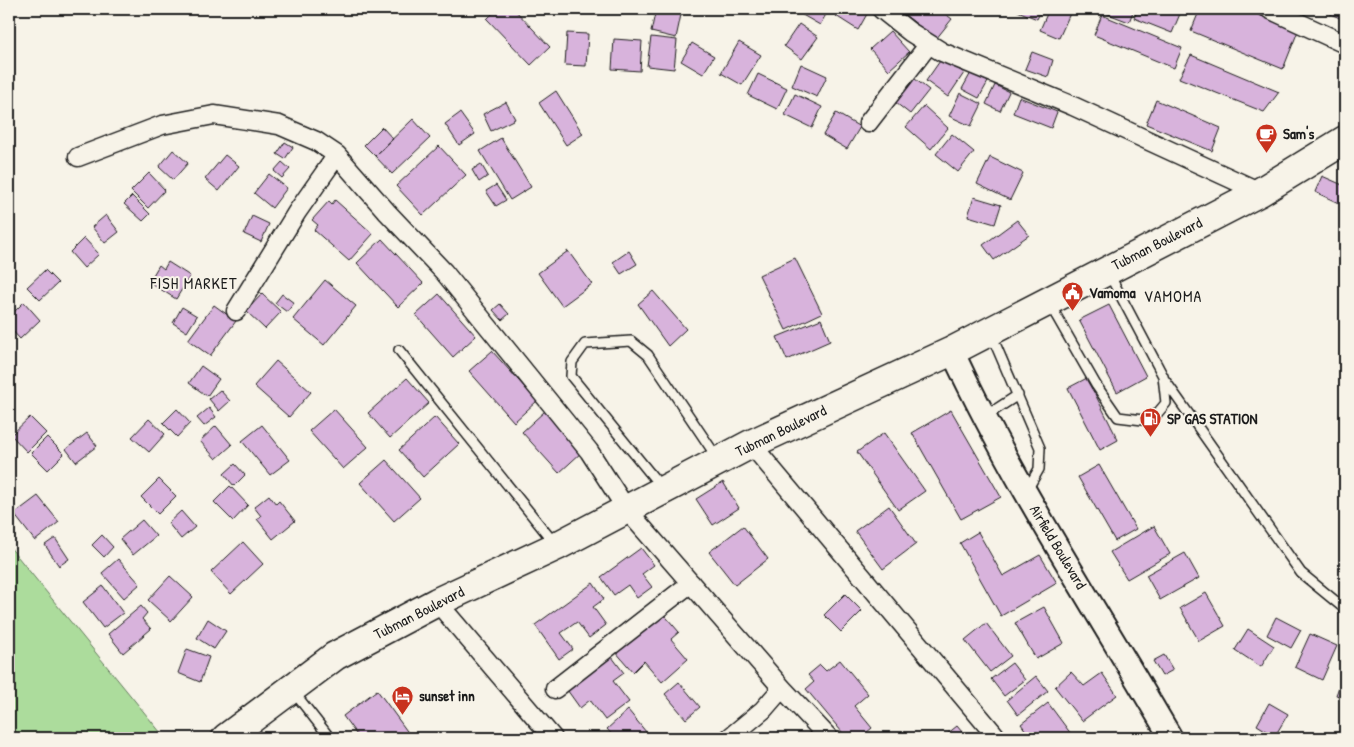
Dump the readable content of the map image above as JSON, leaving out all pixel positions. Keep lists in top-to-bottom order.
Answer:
{
  "streets": {
    "highway": ["Tubman Boulevard"],
    "street": ["Airfield Boulevard"]
  },
  "crossings": [
    ["Tubman Boulevard", "Airfield Boulevard"]
  ],
  "districts": ["FISH MARKET", "VAMOMA"],
  "places": {
    "cafe": ["Sam's"],
    "public building": ["Vamoma"],
    "fuel station": ["SP GAS STATION"],
    "hotel": ["sunset inn"]
  }
}
